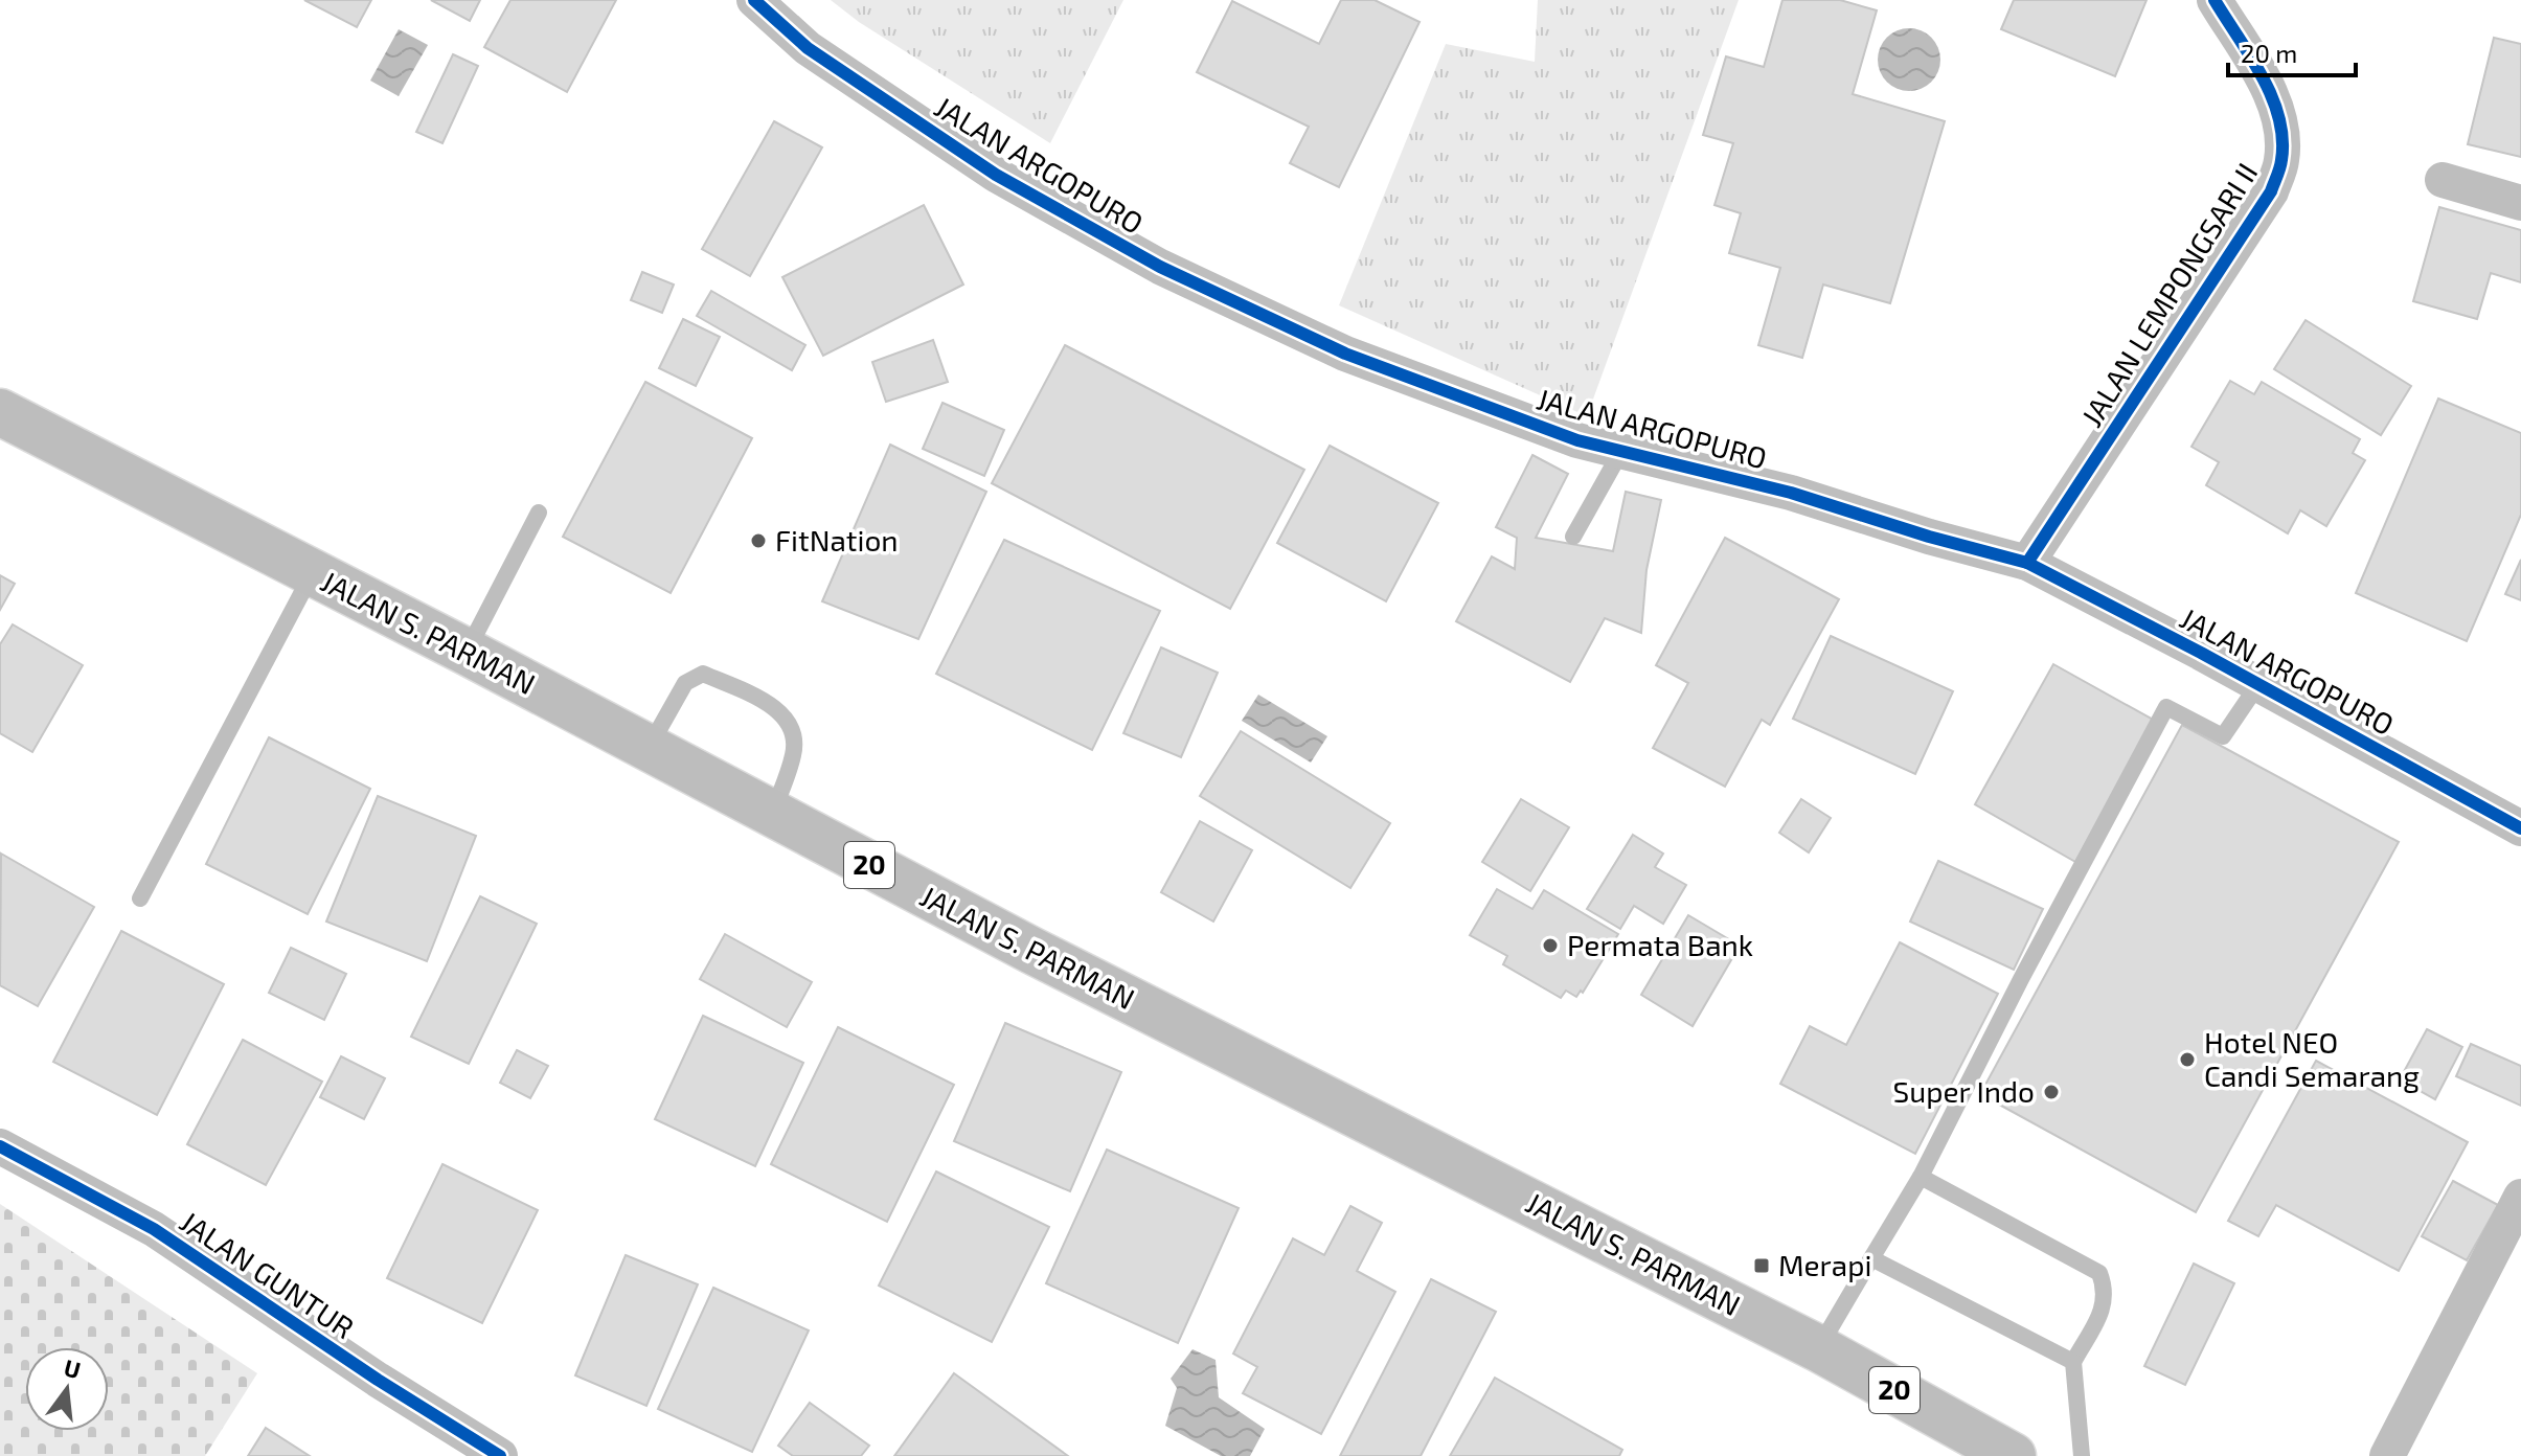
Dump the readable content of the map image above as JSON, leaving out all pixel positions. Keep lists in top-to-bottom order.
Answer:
{
  "streets": {
    "highway": ["JALAN S. PARMAN", "20"],
    "street": ["JALAN ARGOPURO", "JALAN LEMPONGSARI II", "JALAN GUNTUR"]
  },
  "crossings": [
    ["JALAN ARGOPURO", "JALAN LEMPONGSARI II"]
  ],
  "places": {
    "other": [
      "FitNation",
      "Permata Bank",
      "Hotel NEO Candi Semarang",
      "Super Indo"
    ],
    "transit": ["Merapi"]
  },
  "scale_bar": "20 m",
  "north": "top"
}
